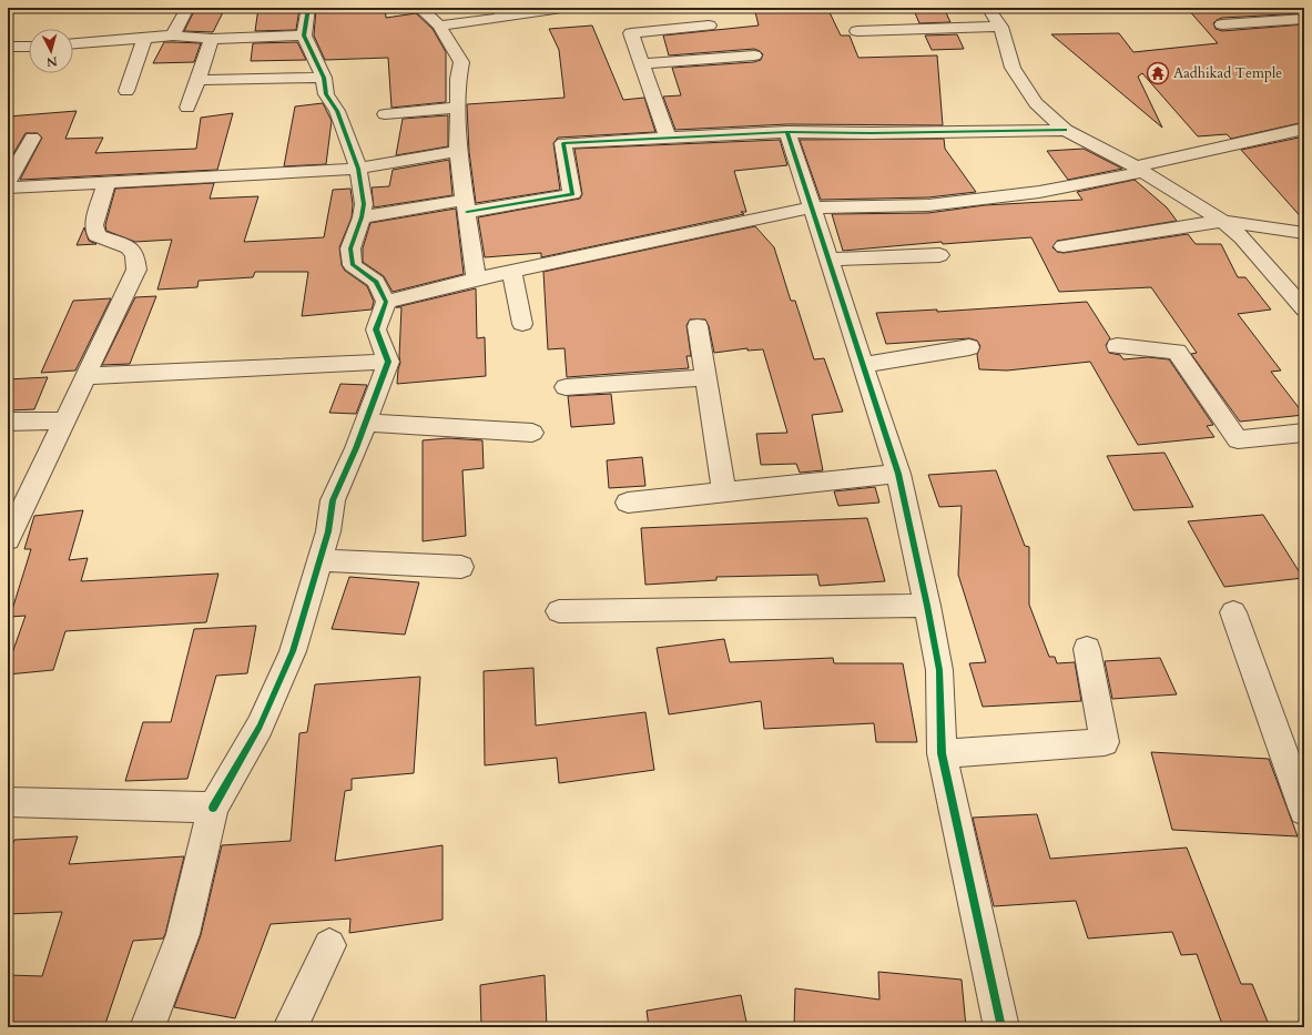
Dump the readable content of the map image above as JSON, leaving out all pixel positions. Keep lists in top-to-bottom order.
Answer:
{
  "places": {
    "temple": ["Aadhikad Temple"]
  },
  "north": "bottom"
}
